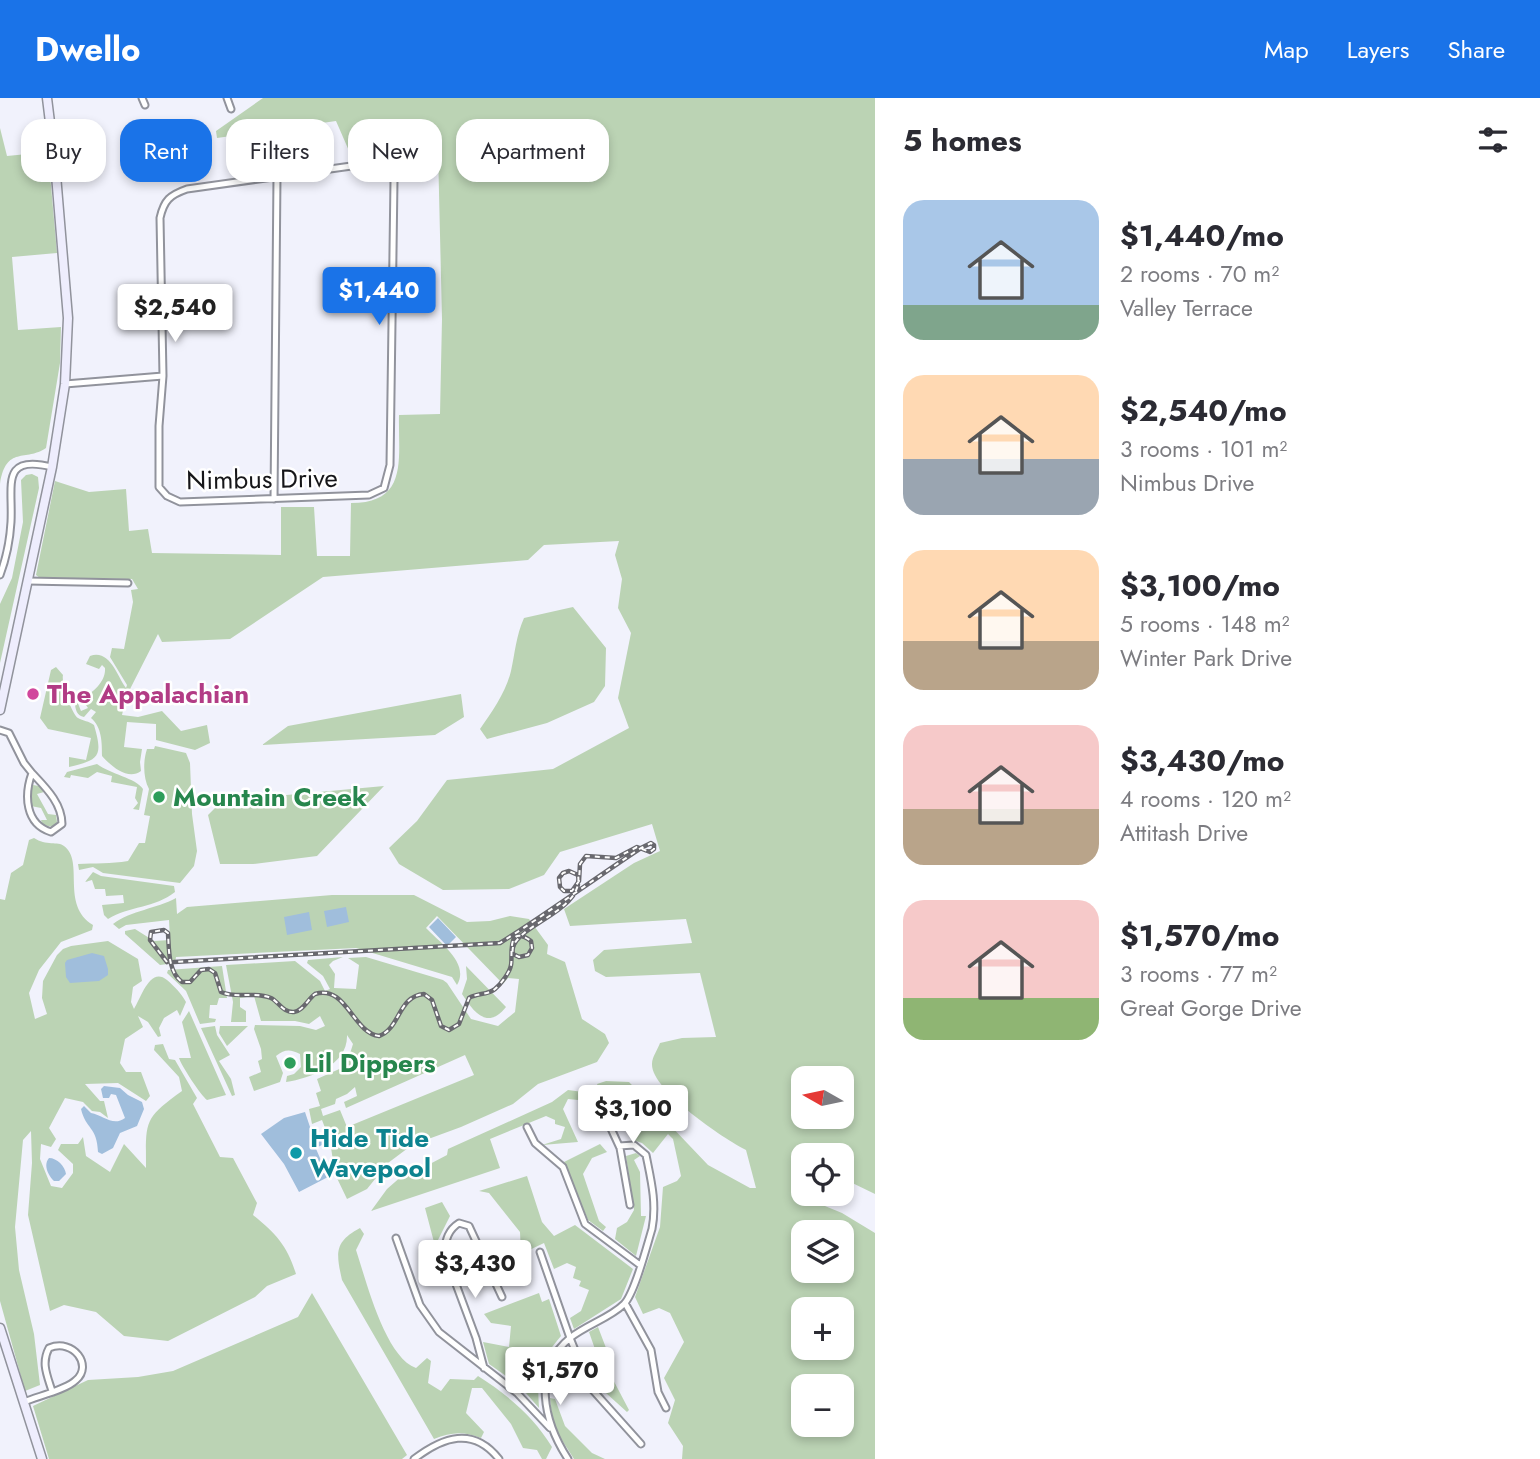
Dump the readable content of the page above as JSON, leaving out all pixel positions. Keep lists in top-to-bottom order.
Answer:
{
  "streets": {
    "street": ["Nimbus Drive"]
  },
  "places": [
    "The Appalachian",
    "Mountain Creek",
    "Lil Dippers",
    "Hide Tide Wavepool"
  ],
  "north": "left",
  "page": {
    "header": "Dwello",
    "nav": ["Map", "Layers", "Share"],
    "heading": "5 homes",
    "chip": [
      "Buy",
      "Rent",
      "Filters",
      "New",
      "Apartment"
    ],
    "list": [
      {
        "name": "$1,440/mo",
        "note": "2 rooms · 70 m² · Valley Terrace"
      },
      {
        "name": "$2,540/mo",
        "note": "3 rooms · 101 m² · Nimbus Drive"
      },
      {
        "name": "$3,100/mo",
        "note": "5 rooms · 148 m² · Winter Park Drive"
      },
      {
        "name": "$3,430/mo",
        "note": "4 rooms · 120 m² · Attitash Drive"
      },
      {
        "name": "$1,570/mo",
        "note": "3 rooms · 77 m² · Great Gorge Drive"
      }
    ],
    "price": [
      "$1,440",
      "$2,540",
      "$3,100",
      "$3,430",
      "$1,570"
    ],
    "map_buttons": ["+", "−"]
  }
}
